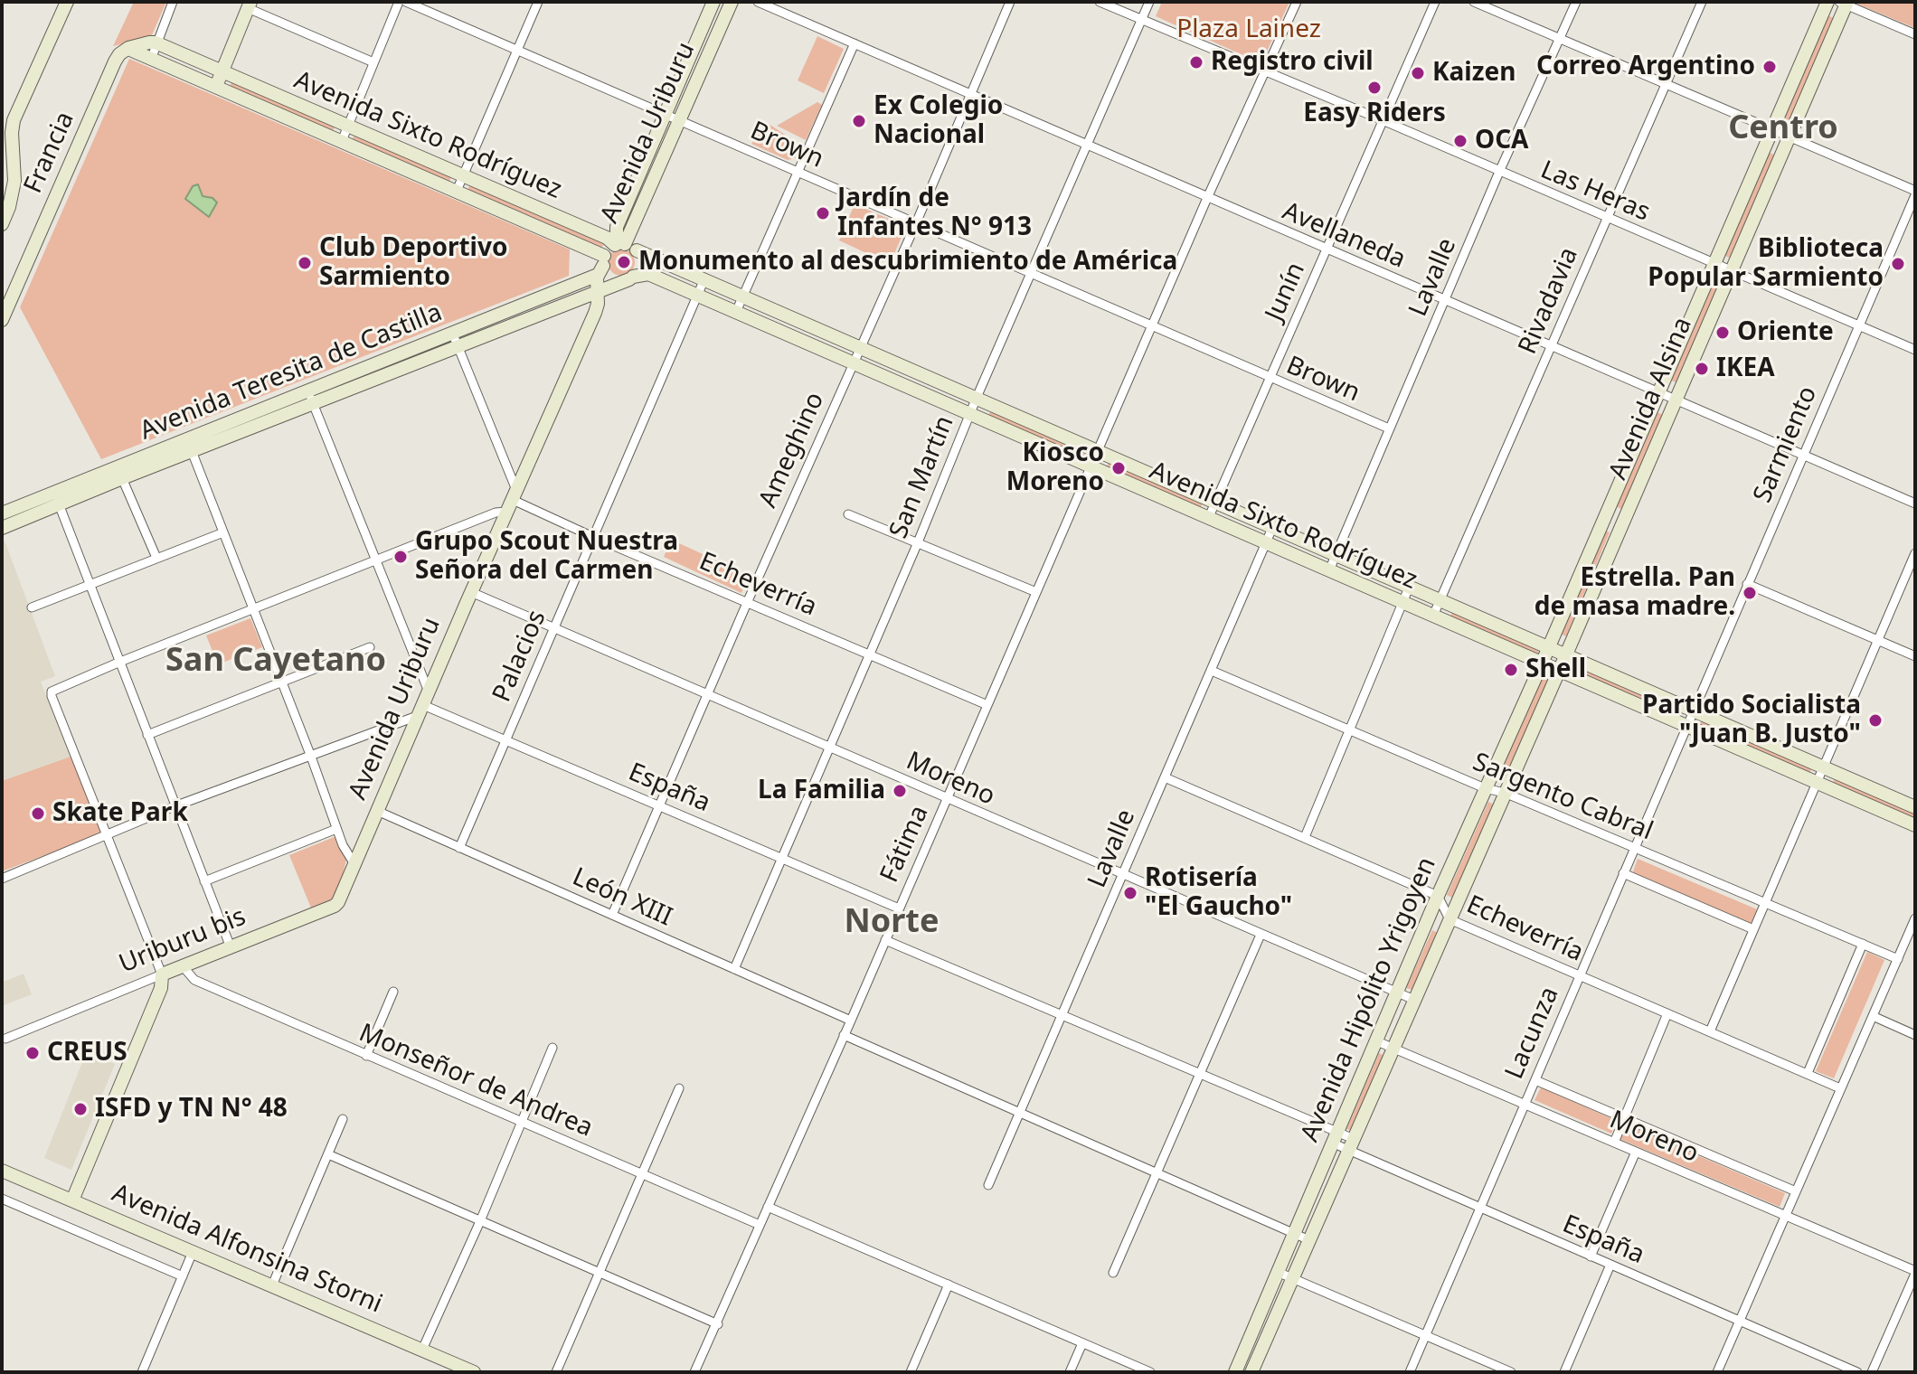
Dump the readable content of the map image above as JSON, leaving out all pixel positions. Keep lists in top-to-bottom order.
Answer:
{
  "streets": {
    "main road": [
      "Avenida Uriburu",
      "Avenida Sixto Rodríguez",
      "Francia",
      "Avenida Teresita de Castilla",
      "Avenida Alsina",
      "Uriburu bis",
      "Avenida Hipólito Yrigoyen",
      "Avenida Alfonsina Storni"
    ],
    "street": [
      "Brown",
      "Las Heras",
      "Avellaneda",
      "Lavalle",
      "Junín",
      "Rivadavia",
      "Sarmiento",
      "Ameghino",
      "San Martín",
      "Echeverría",
      "Palacios",
      "Moreno",
      "España",
      "Sargento Cabral",
      "Fátima",
      "León XIII",
      "Lacunza",
      "Monseñor de Andrea"
    ]
  },
  "crossings": [
    ["Avenida Uriburu", "Avenida Sixto Rodríguez"],
    ["Avenida Uriburu", "Brown"],
    ["Avenida Uriburu", "Avenida Teresita de Castilla"],
    ["Avenida Uriburu", "Echeverría"],
    ["Avenida Uriburu", "Moreno"],
    ["Avenida Uriburu", "España"],
    ["Avenida Uriburu", "León XIII"],
    ["Avenida Uriburu", "Uriburu bis"],
    ["Avenida Sixto Rodríguez", "Francia"],
    ["Avenida Sixto Rodríguez", "Lavalle"],
    ["Avenida Sixto Rodríguez", "Junín"],
    ["Avenida Sixto Rodríguez", "Rivadavia"],
    ["Avenida Sixto Rodríguez", "Avenida Teresita de Castilla"],
    ["Avenida Sixto Rodríguez", "Avenida Alsina"],
    ["Avenida Sixto Rodríguez", "Sarmiento"],
    ["Avenida Sixto Rodríguez", "Ameghino"],
    ["Avenida Sixto Rodríguez", "San Martín"],
    ["Avenida Sixto Rodríguez", "Palacios"],
    ["Avenida Sixto Rodríguez", "Fátima"],
    ["Avenida Sixto Rodríguez", "Avenida Hipólito Yrigoyen"],
    ["Avenida Sixto Rodríguez", "Lacunza"],
    ["Brown", "Lavalle"],
    ["Brown", "Junín"],
    ["Brown", "Ameghino"],
    ["Brown", "San Martín"],
    ["Brown", "Fátima"],
    ["Las Heras", "Lavalle"],
    ["Las Heras", "Junín"],
    ["Las Heras", "Rivadavia"],
    ["Las Heras", "Avenida Alsina"],
    ["Las Heras", "Sarmiento"],
    ["Las Heras", "San Martín"],
    ["Las Heras", "Fátima"],
    ["Avellaneda", "Lavalle"],
    ["Avellaneda", "Junín"],
    ["Avellaneda", "Rivadavia"],
    ["Avellaneda", "Avenida Alsina"],
    ["Avellaneda", "Sarmiento"],
    ["Avellaneda", "Ameghino"],
    ["Avellaneda", "San Martín"],
    ["Avellaneda", "Fátima"],
    ["Lavalle", "Echeverría"],
    ["Lavalle", "Moreno"],
    ["Lavalle", "España"],
    ["Lavalle", "Sargento Cabral"],
    ["Avenida Alsina", "Avenida Hipólito Yrigoyen"],
    ["Sarmiento", "Lacunza"],
    ["Ameghino", "Echeverría"],
    ["Ameghino", "Moreno"],
    ["Ameghino", "España"],
    ["Ameghino", "León XIII"],
    ["San Martín", "Echeverría"],
    ["San Martín", "Moreno"],
    ["San Martín", "España"],
    ["San Martín", "León XIII"],
    ["Echeverría", "Palacios"],
    ["Echeverría", "Fátima"],
    ["Echeverría", "Avenida Hipólito Yrigoyen"],
    ["Echeverría", "Lacunza"],
    ["Palacios", "Moreno"],
    ["Palacios", "España"],
    ["Palacios", "León XIII"],
    ["Moreno", "Fátima"],
    ["Moreno", "Avenida Hipólito Yrigoyen"],
    ["Moreno", "Lacunza"],
    ["España", "Fátima"],
    ["España", "Avenida Hipólito Yrigoyen"],
    ["España", "Lacunza"],
    ["Sargento Cabral", "Avenida Hipólito Yrigoyen"],
    ["Sargento Cabral", "Lacunza"],
    ["Fátima", "León XIII"],
    ["Fátima", "Monseñor de Andrea"],
    ["Uriburu bis", "Monseñor de Andrea"]
  ],
  "districts": ["Centro", "San Cayetano", "Norte"],
  "parks": ["Plaza Lainez"],
  "places": [
    "Registro civil",
    "Correo Argentino",
    "Kaizen",
    "Easy Riders",
    "Ex Colegio Nacional",
    "OCA",
    "Jardín de Infantes N° 913",
    "Monumento al descubrimiento de América",
    "Club Deportivo Sarmiento",
    "Biblioteca Popular Sarmiento",
    "Oriente",
    "IKEA",
    "Kiosco Moreno",
    "Grupo Scout Nuestra Señora del Carmen",
    "Estrella. Pan de masa madre.",
    "Shell",
    "Partido Socialista \"Juan B. Justo\"",
    "La Familia",
    "Skate Park",
    "Rotisería \"El Gaucho\"",
    "CREUS",
    "ISFD y TN N° 48"
  ]
}
